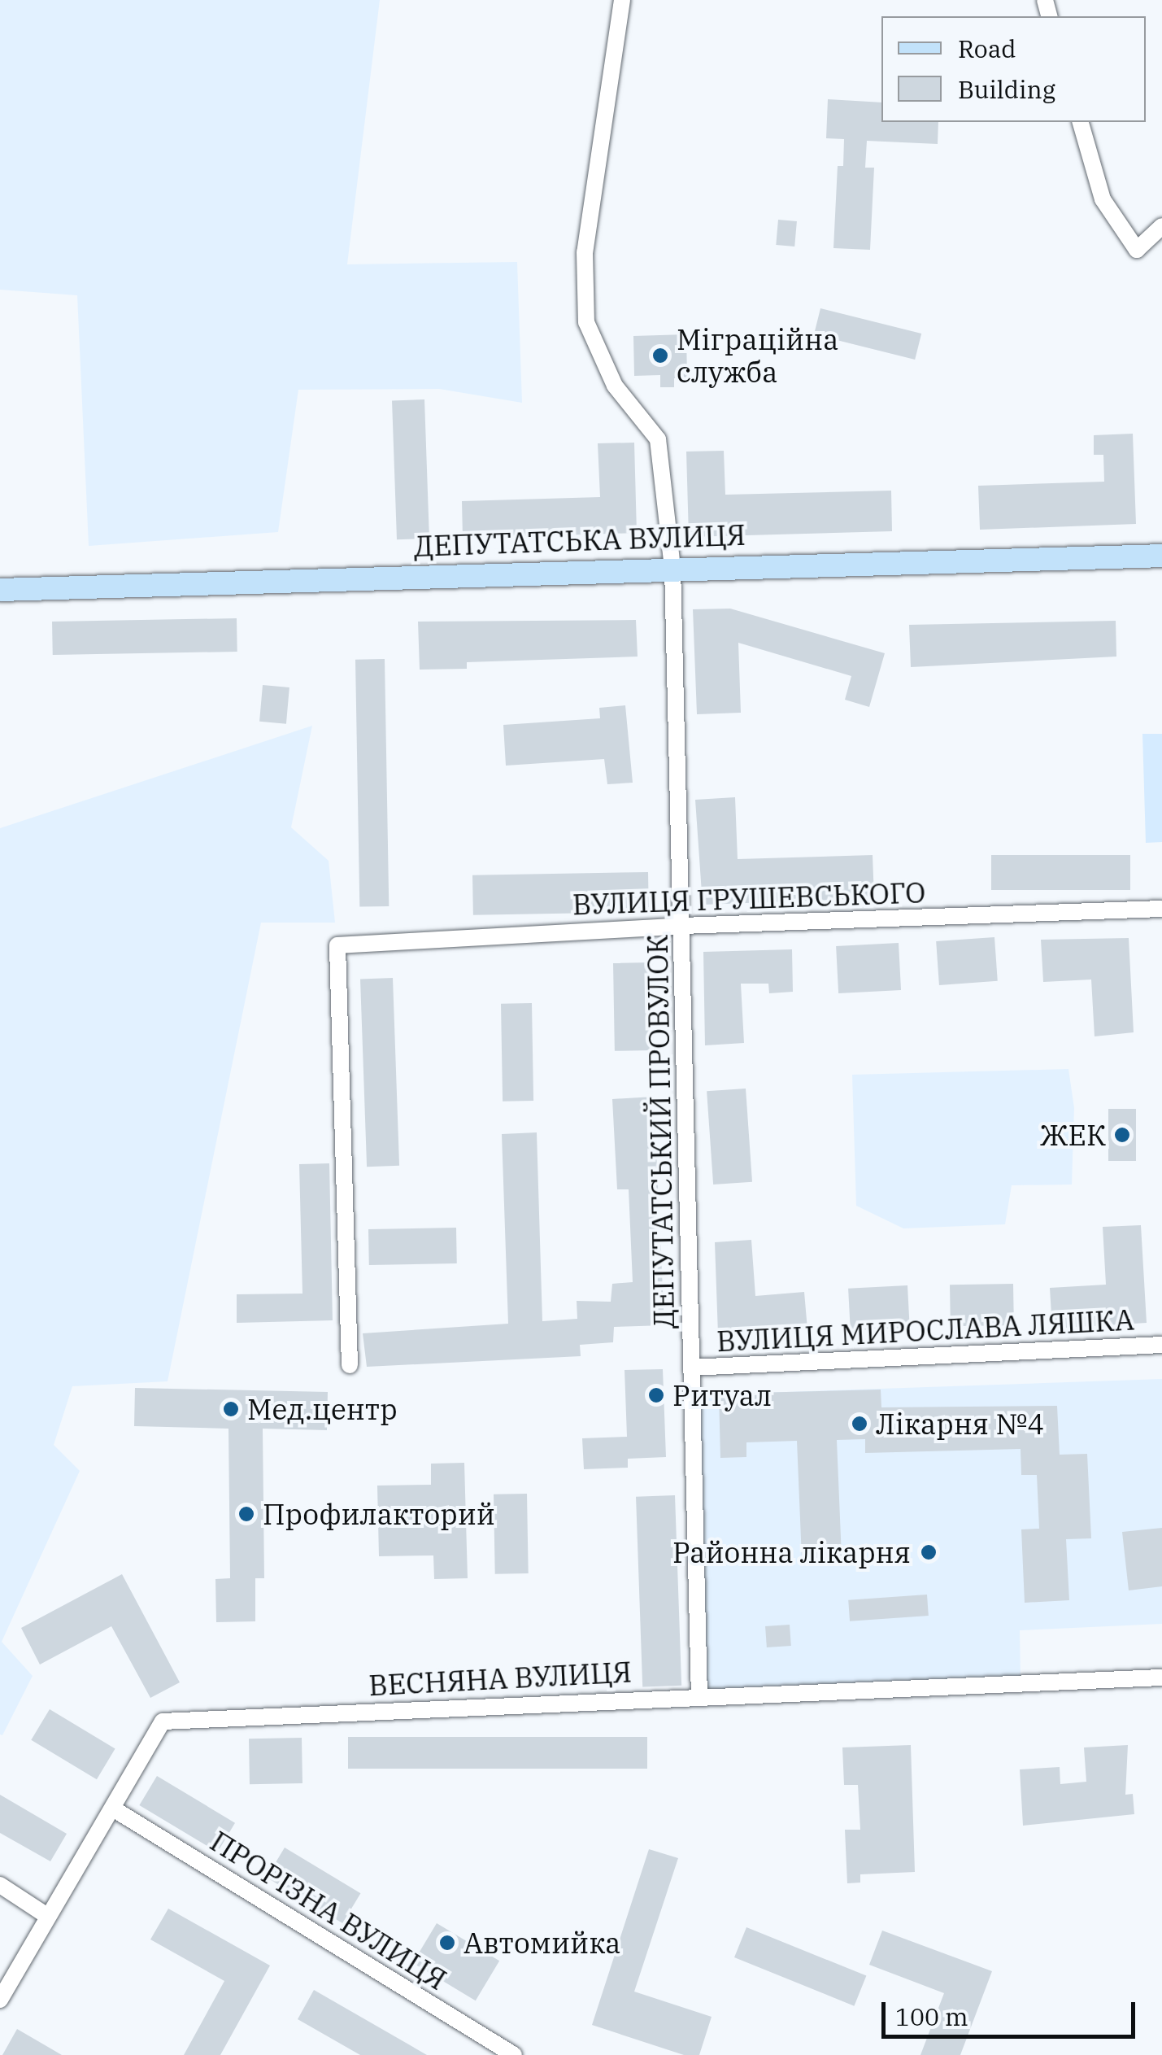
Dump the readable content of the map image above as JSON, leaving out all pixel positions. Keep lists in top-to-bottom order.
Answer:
{
  "streets": {
    "street": [
      "ДЕПУТАТСЬКА ВУЛИЦЯ",
      "ВУЛИЦЯ ГРУШЕВСЬКОГО",
      "ДЕПУТАТСЬКИЙ ПРОВУЛОК",
      "ВУЛИЦЯ МИРОСЛАВА ЛЯШКА",
      "ВЕСНЯНА ВУЛИЦЯ",
      "ПРОРІЗНА ВУЛИЦЯ"
    ]
  },
  "crossings": [
    ["ДЕПУТАТСЬКА ВУЛИЦЯ", "ДЕПУТАТСЬКИЙ ПРОВУЛОК"],
    ["ВУЛИЦЯ ГРУШЕВСЬКОГО", "ДЕПУТАТСЬКИЙ ПРОВУЛОК"],
    ["ДЕПУТАТСЬКИЙ ПРОВУЛОК", "ВУЛИЦЯ МИРОСЛАВА ЛЯШКА"],
    ["ДЕПУТАТСЬКИЙ ПРОВУЛОК", "ВЕСНЯНА ВУЛИЦЯ"],
    ["ВЕСНЯНА ВУЛИЦЯ", "ПРОРІЗНА ВУЛИЦЯ"]
  ],
  "places": [
    "Міграційна служба",
    "ЖЕК",
    "Ритуал",
    "Мед.центр",
    "Лікарня №4",
    "Профилакторий",
    "Районна лікарня",
    "Автомийка"
  ],
  "legend": ["Road", "Building"],
  "scale_bar": "100 m"
}
